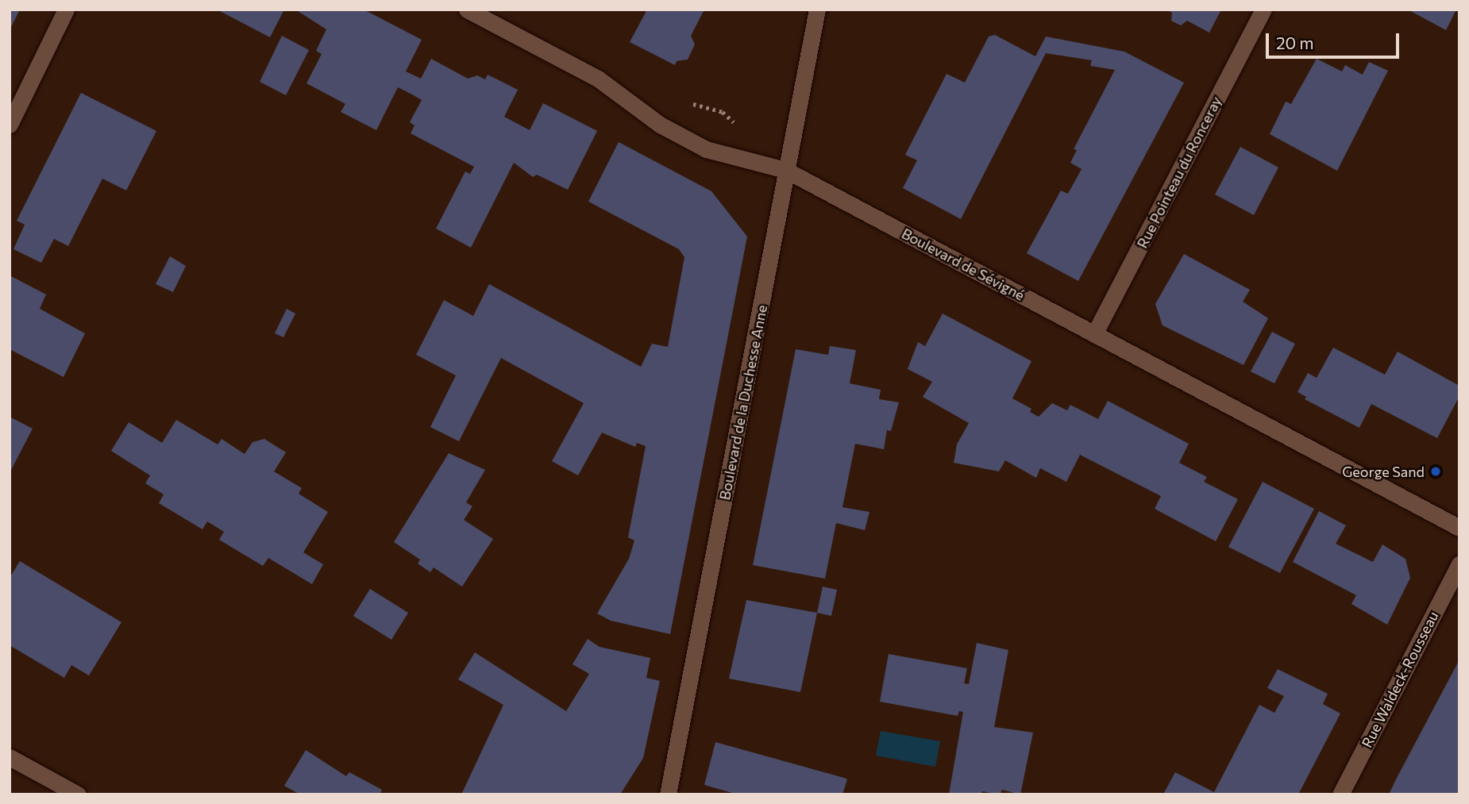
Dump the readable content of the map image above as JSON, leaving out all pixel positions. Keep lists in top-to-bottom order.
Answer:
{
  "streets": {
    "street": [
      "Rue Pointeau du Ronceray",
      "Boulevard de Sévigné",
      "Boulevard de la Duchesse Anne",
      "Rue Waldeck-Rousseau"
    ]
  },
  "crossings": [
    ["Rue Pointeau du Ronceray", "Boulevard de Sévigné"],
    ["Boulevard de Sévigné", "Boulevard de la Duchesse Anne"]
  ],
  "places": ["George Sand"],
  "scale_bar": "20 m"
}
